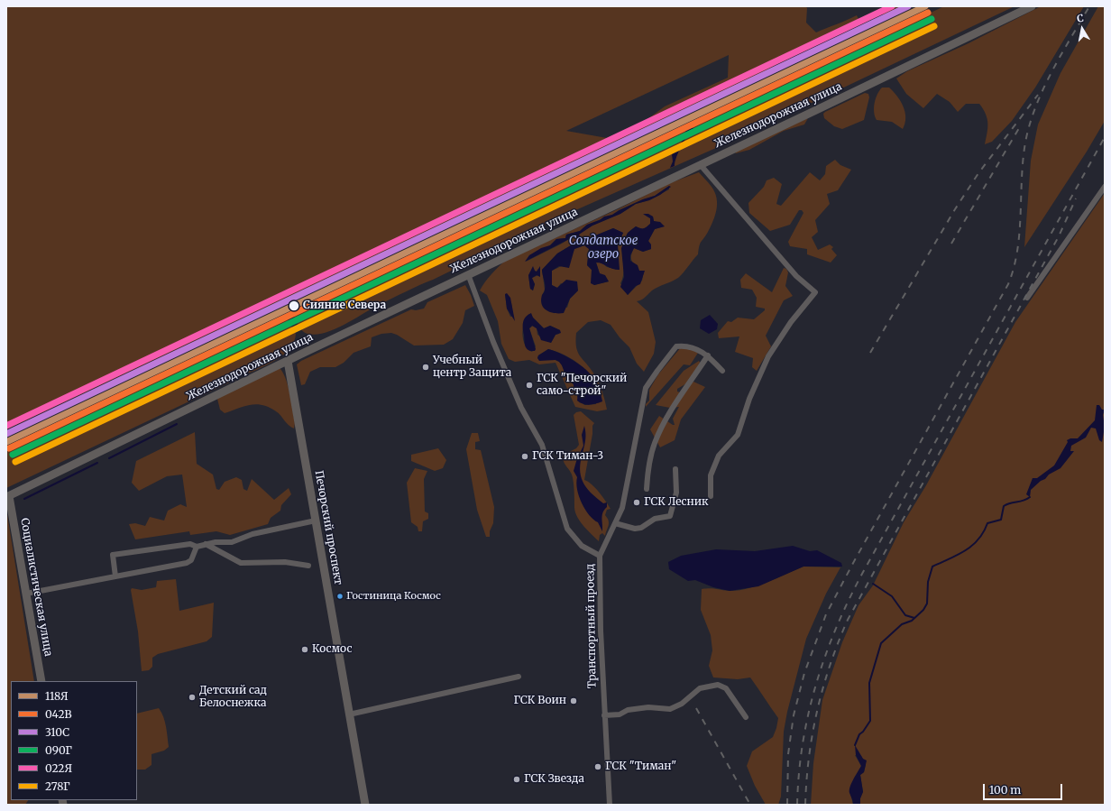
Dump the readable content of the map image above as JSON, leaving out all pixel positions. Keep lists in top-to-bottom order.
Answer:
{
  "streets": {
    "main road": ["Железнодорожная улица", "Печорский проспект", "Социалистическая улица"],
    "street": ["Транспортный проезд"]
  },
  "crossings": [
    ["Железнодорожная улица", "Печорский проспект"],
    ["Железнодорожная улица", "Социалистическая улица"]
  ],
  "water": ["Солдатское озеро"],
  "places": [
    "Сияние Севера",
    "Учебный центр Защита",
    "ГСК \"Печорский само-строй\"",
    "ГСК Тиман-3",
    "ГСК Лесник",
    "Гостиница Космос",
    "Космос",
    "Детский сад Белоснежка",
    "ГСК Воин",
    "ГСК \"Тиман\"",
    "ГСК Звезда"
  ],
  "lines": [
    "transit line 118Я",
    "transit line 310С",
    "transit line 022Я",
    "transit line 042В",
    "transit line 090Г",
    "transit line 278Г"
  ],
  "legend": [
    "118Я",
    "042В",
    "310С",
    "090Г",
    "022Я",
    "278Г"
  ],
  "scale_bar": "100 m",
  "north": "top"
}
